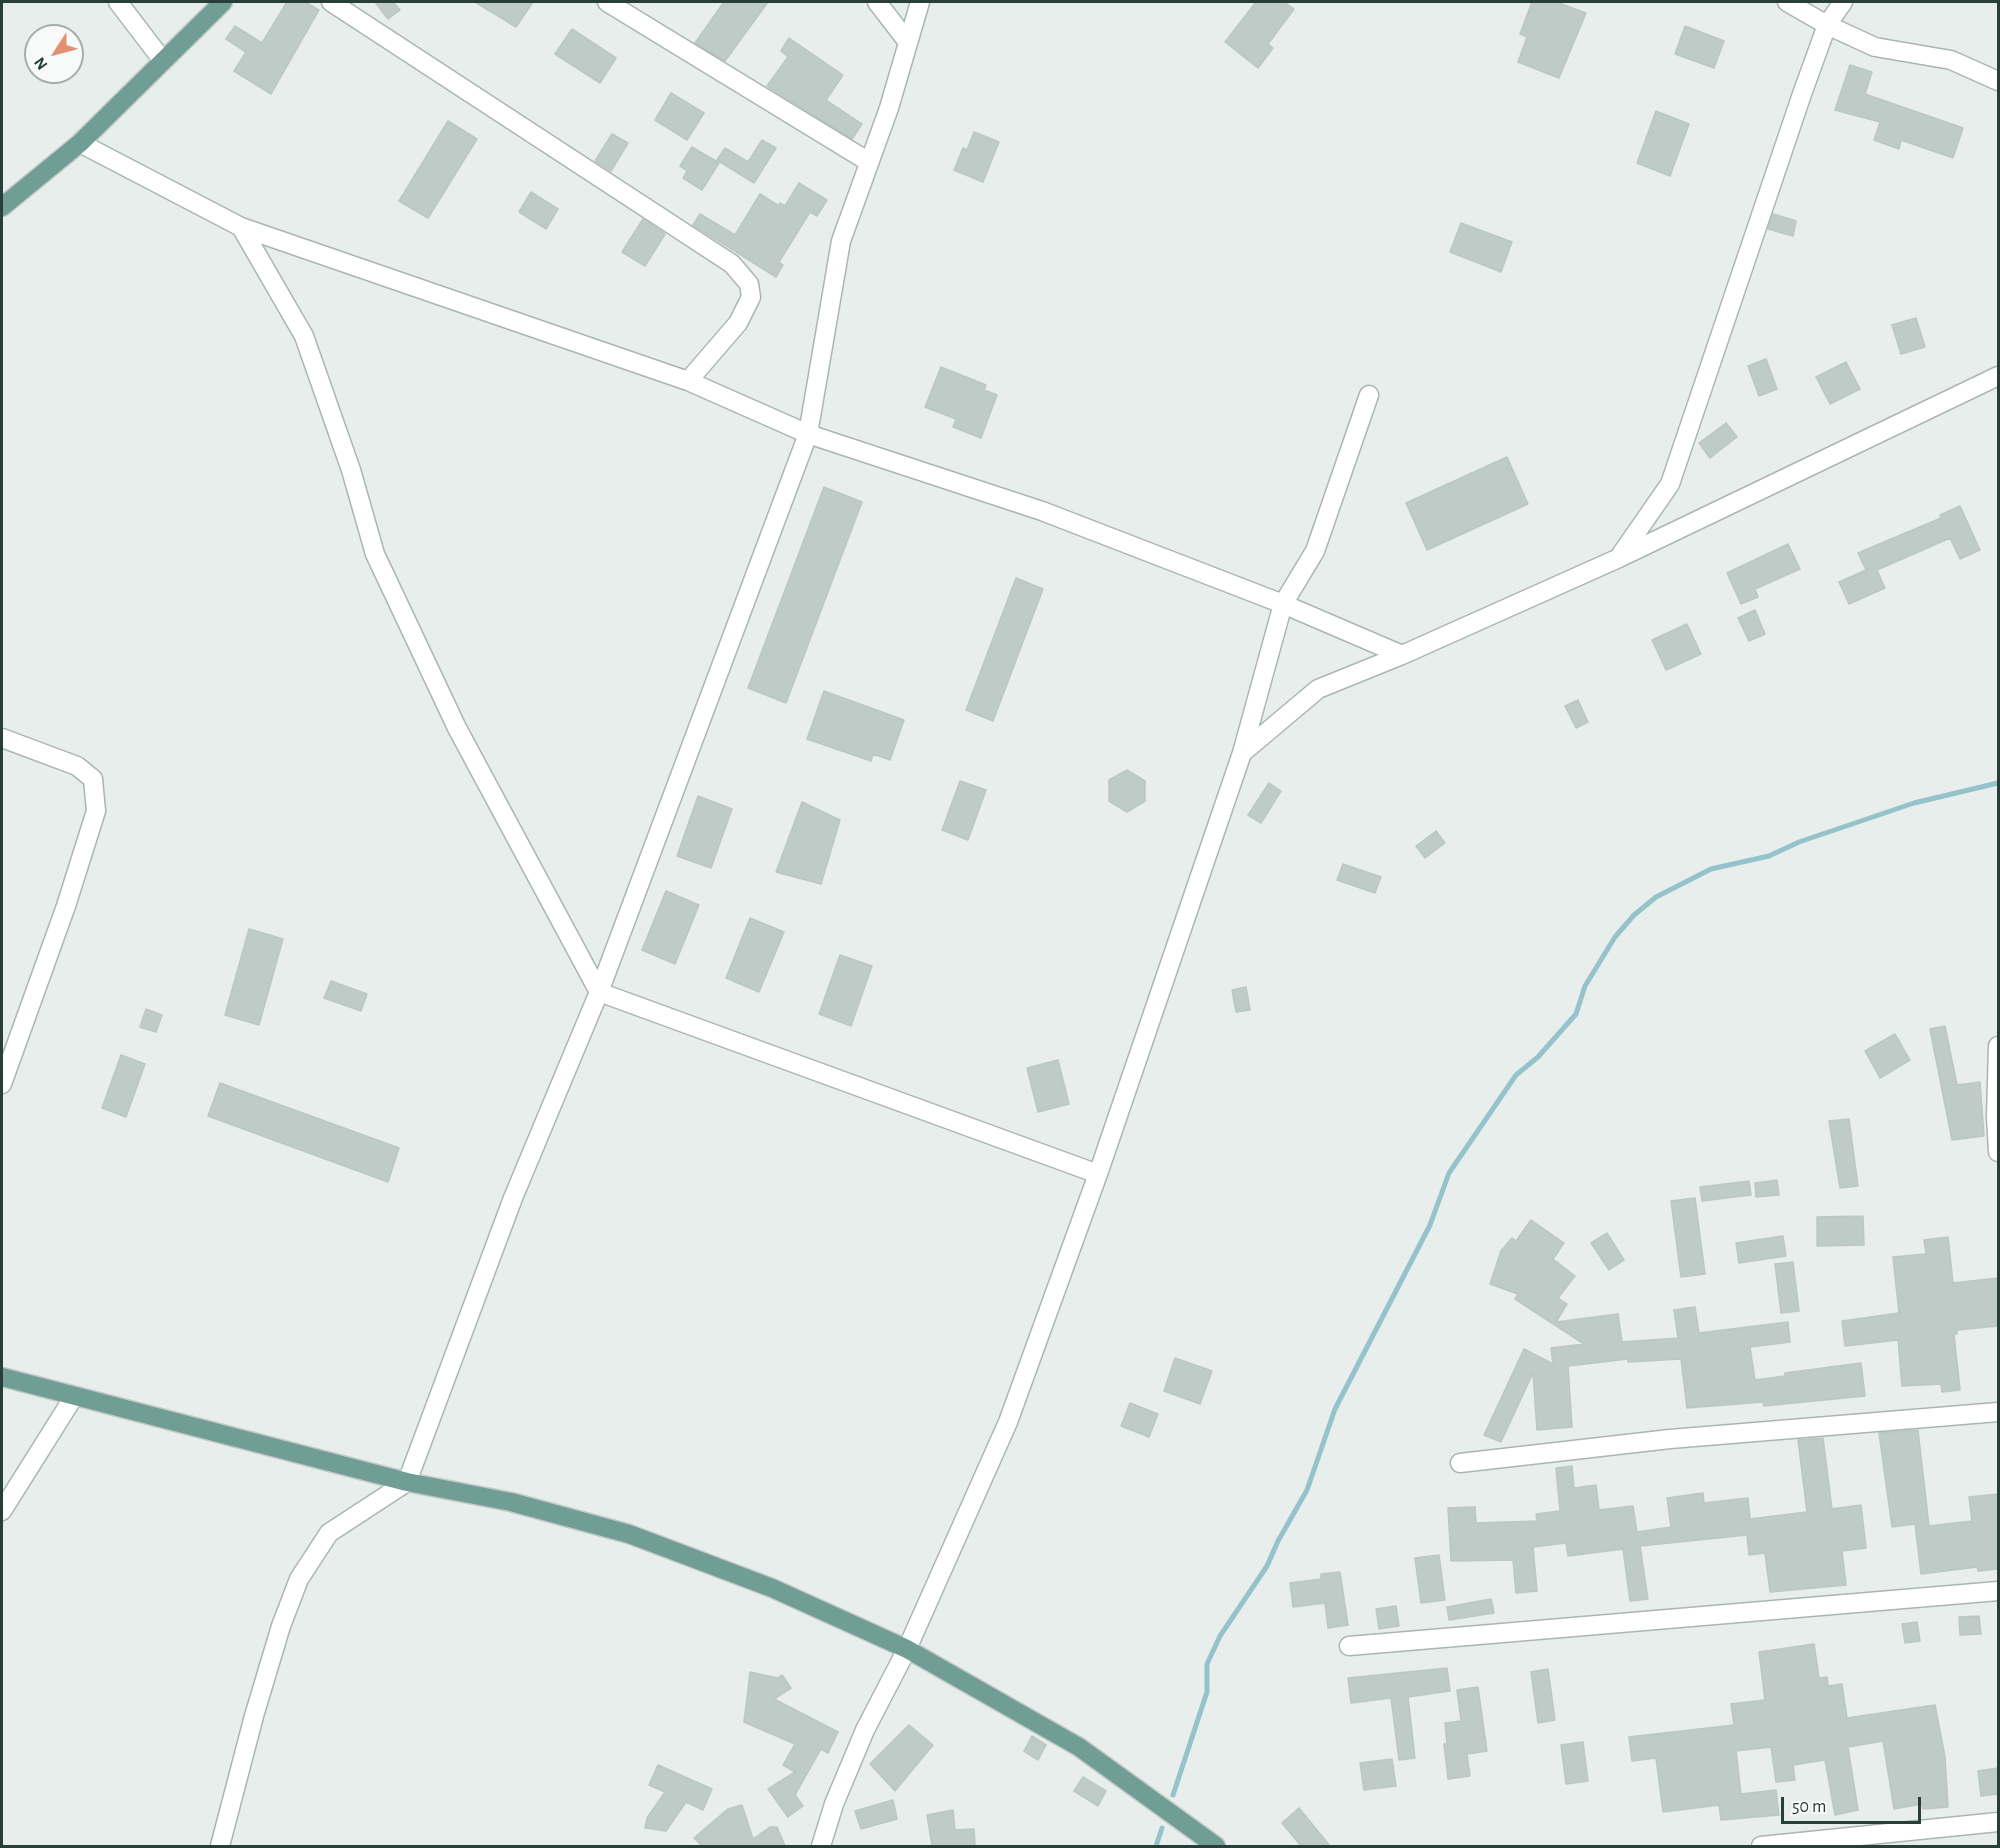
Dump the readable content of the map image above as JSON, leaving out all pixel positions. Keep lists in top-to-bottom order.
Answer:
{
  "scale_bar": "50 m",
  "north": "bottom left"
}
